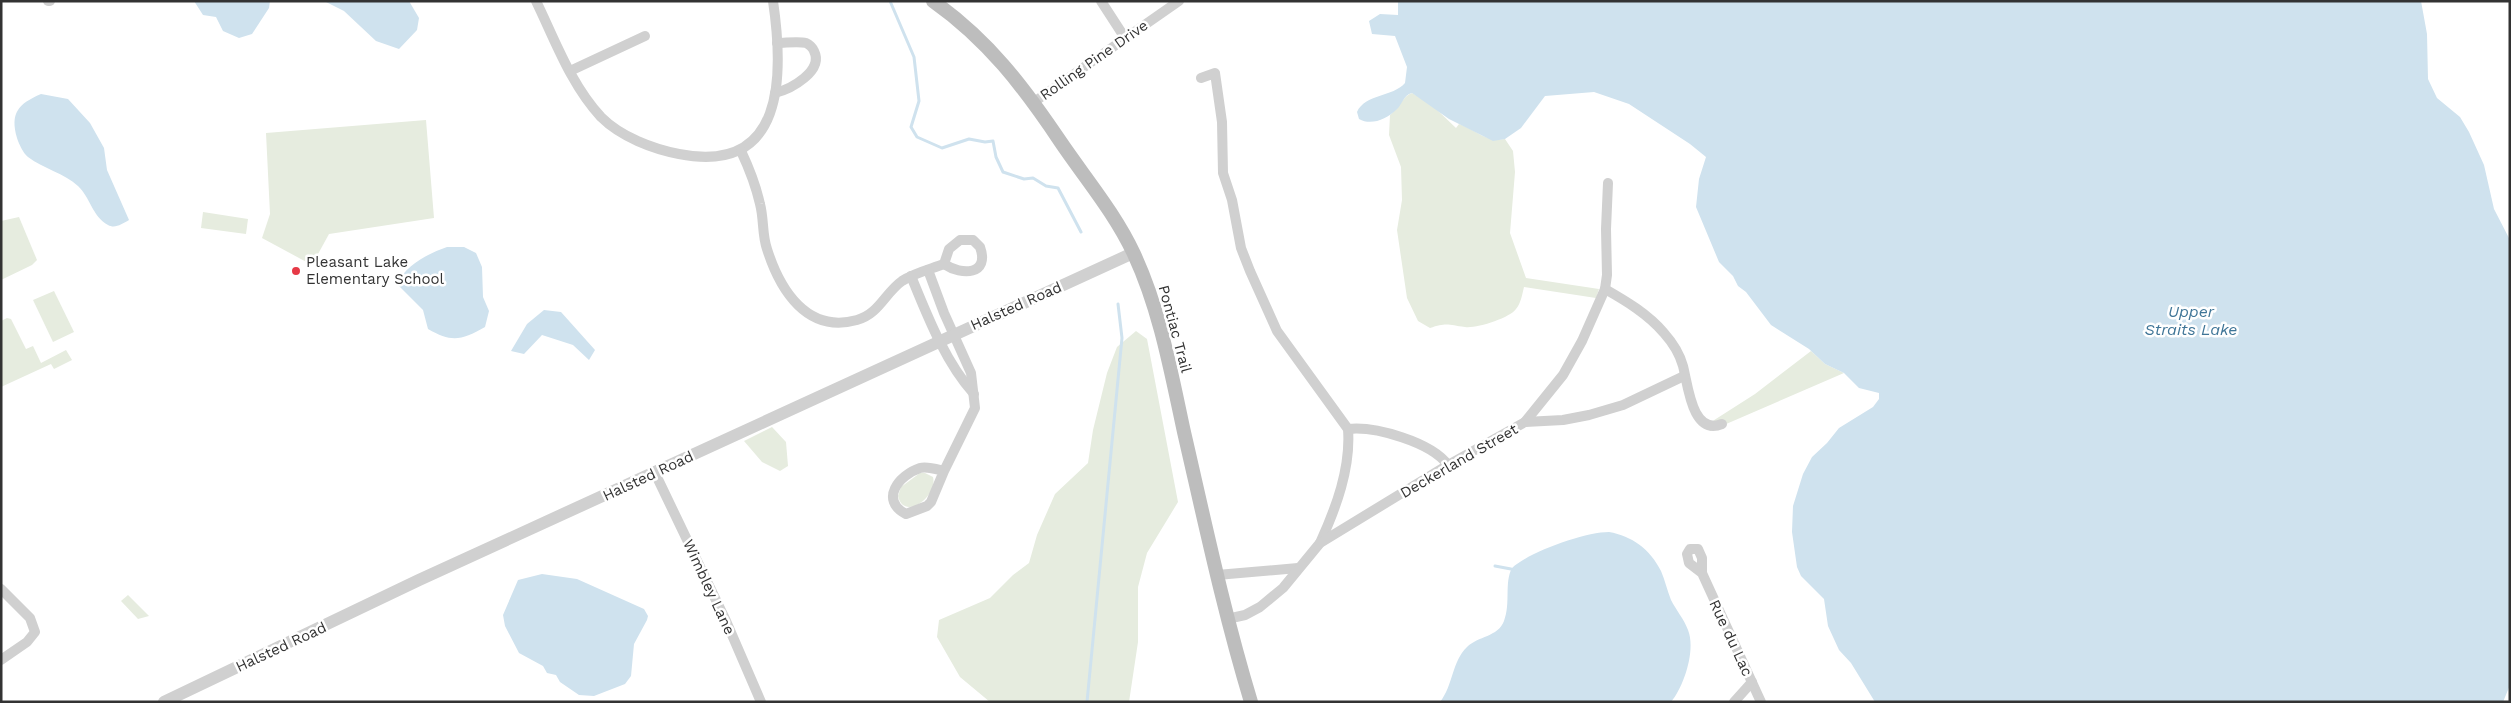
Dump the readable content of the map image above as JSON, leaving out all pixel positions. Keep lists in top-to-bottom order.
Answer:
{
  "streets": {
    "main road": ["Pontiac Trail"],
    "street": [
      "Rolling Pine Drive",
      "Halsted Road",
      "Deckerland Street",
      "Wimbley Lane",
      "Rue du Lac"
    ]
  },
  "crossings": [
    ["Rolling Pine Drive", "Pontiac Trail"],
    ["Halsted Road", "Pontiac Trail"],
    ["Halsted Road", "Wimbley Lane"],
    ["Pontiac Trail", "Deckerland Street"]
  ],
  "water": ["Upper Straits Lake"],
  "places": ["Pleasant Lake Elementary School"]
}
